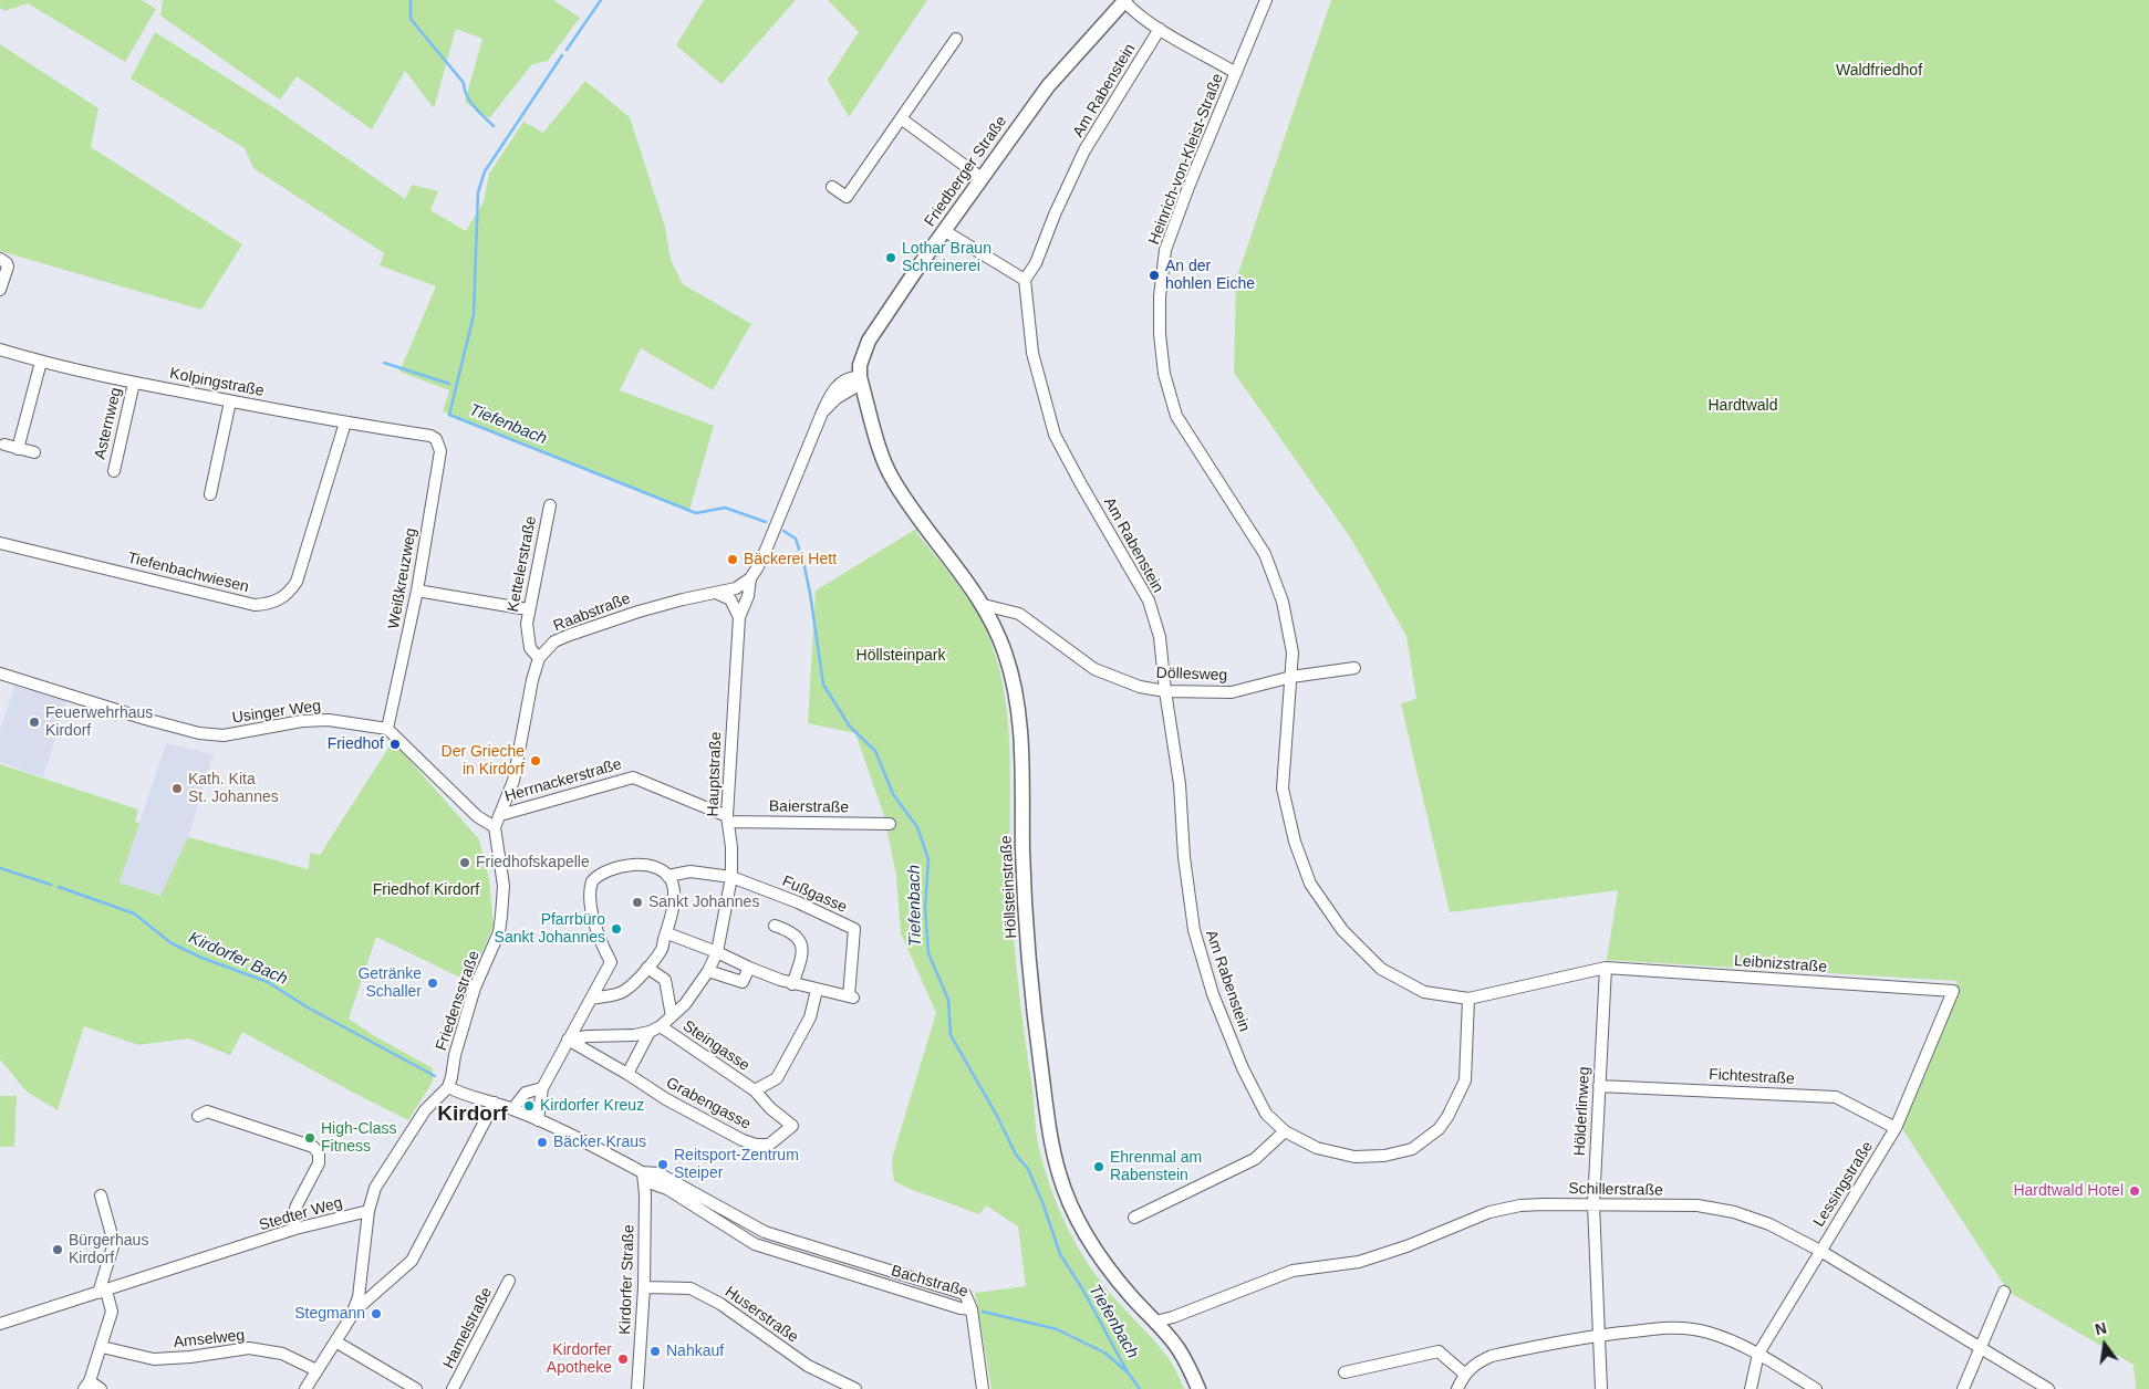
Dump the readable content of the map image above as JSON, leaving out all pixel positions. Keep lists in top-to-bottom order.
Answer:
{
  "streets": {
    "street": [
      "Am Rabenstein",
      "Heinrich-von-Kleist-Straße",
      "Friedberger Straße",
      "Kolpingstraße",
      "Asternweg",
      "Kettelerstraße",
      "Tiefenbachwiesen",
      "Weißkreuzweg",
      "Raabstraße",
      "Döllesweg",
      "Usinger Weg",
      "Hauptstraße",
      "Herrnackerstraße",
      "Baierstraße",
      "Höllsteinstraße",
      "Fußgasse",
      "Leibnizstraße",
      "Friedensstraße",
      "Steingasse",
      "Fichtestraße",
      "Grabengasse",
      "Hölderlinweg",
      "Lessingstraße",
      "Schillerstraße",
      "Stedter Weg",
      "Kirdorfer Straße",
      "Bachstraße",
      "Huserstraße",
      "Hamelstraße",
      "Amselweg"
    ]
  },
  "crossings": [
    ["Am Rabenstein", "Heinrich-von-Kleist-Straße"],
    ["Am Rabenstein", "Döllesweg"],
    ["Heinrich-von-Kleist-Straße", "Döllesweg"],
    ["Heinrich-von-Kleist-Straße", "Leibnizstraße"],
    ["Heinrich-von-Kleist-Straße", "Hölderlinweg"],
    ["Friedberger Straße", "Höllsteinstraße"],
    ["Kolpingstraße", "Asternweg"],
    ["Kolpingstraße", "Tiefenbachwiesen"],
    ["Kolpingstraße", "Weißkreuzweg"],
    ["Kettelerstraße", "Raabstraße"],
    ["Weißkreuzweg", "Usinger Weg"],
    ["Raabstraße", "Hauptstraße"],
    ["Döllesweg", "Höllsteinstraße"],
    ["Hauptstraße", "Herrnackerstraße"],
    ["Hauptstraße", "Baierstraße"],
    ["Hauptstraße", "Fußgasse"],
    ["Hauptstraße", "Steingasse"],
    ["Hauptstraße", "Grabengasse"],
    ["Herrnackerstraße", "Baierstraße"],
    ["Höllsteinstraße", "Schillerstraße"],
    ["Leibnizstraße", "Hölderlinweg"],
    ["Leibnizstraße", "Lessingstraße"],
    ["Friedensstraße", "Bachstraße"],
    ["Steingasse", "Grabengasse"],
    ["Fichtestraße", "Hölderlinweg"],
    ["Fichtestraße", "Lessingstraße"],
    ["Hölderlinweg", "Schillerstraße"],
    ["Lessingstraße", "Schillerstraße"],
    ["Kirdorfer Straße", "Bachstraße"],
    ["Kirdorfer Straße", "Huserstraße"]
  ],
  "districts": ["Kirdorf"],
  "water": ["Tiefenbach", "Kirdorfer Bach"],
  "parks": [
    "Waldfriedhof",
    "Hardtwald",
    "Höllsteinpark",
    "Friedhof Kirdorf"
  ],
  "places": [
    "Lothar Braun Schreinerei",
    "An der hohlen Eiche",
    "Bäckerei Hett",
    "Feuerwehrhaus Kirdorf",
    "Friedhof",
    "Der Grieche in Kirdorf",
    "Kath. Kita St. Johannes",
    "Friedhofskapelle",
    "Sankt Johannes",
    "Pfarrbüro Sankt Johannes",
    "Getränke Schaller",
    "Kirdorfer Kreuz",
    "High-Class Fitness",
    "Bäcker Kraus",
    "Reitsport-Zentrum Steiper",
    "Ehrenmal am Rabenstein",
    "Hardtwald Hotel",
    "Bürgerhaus Kirdorf",
    "Stegmann",
    "Nahkauf",
    "Kirdorfer Apotheke"
  ],
  "north": "top"
}
